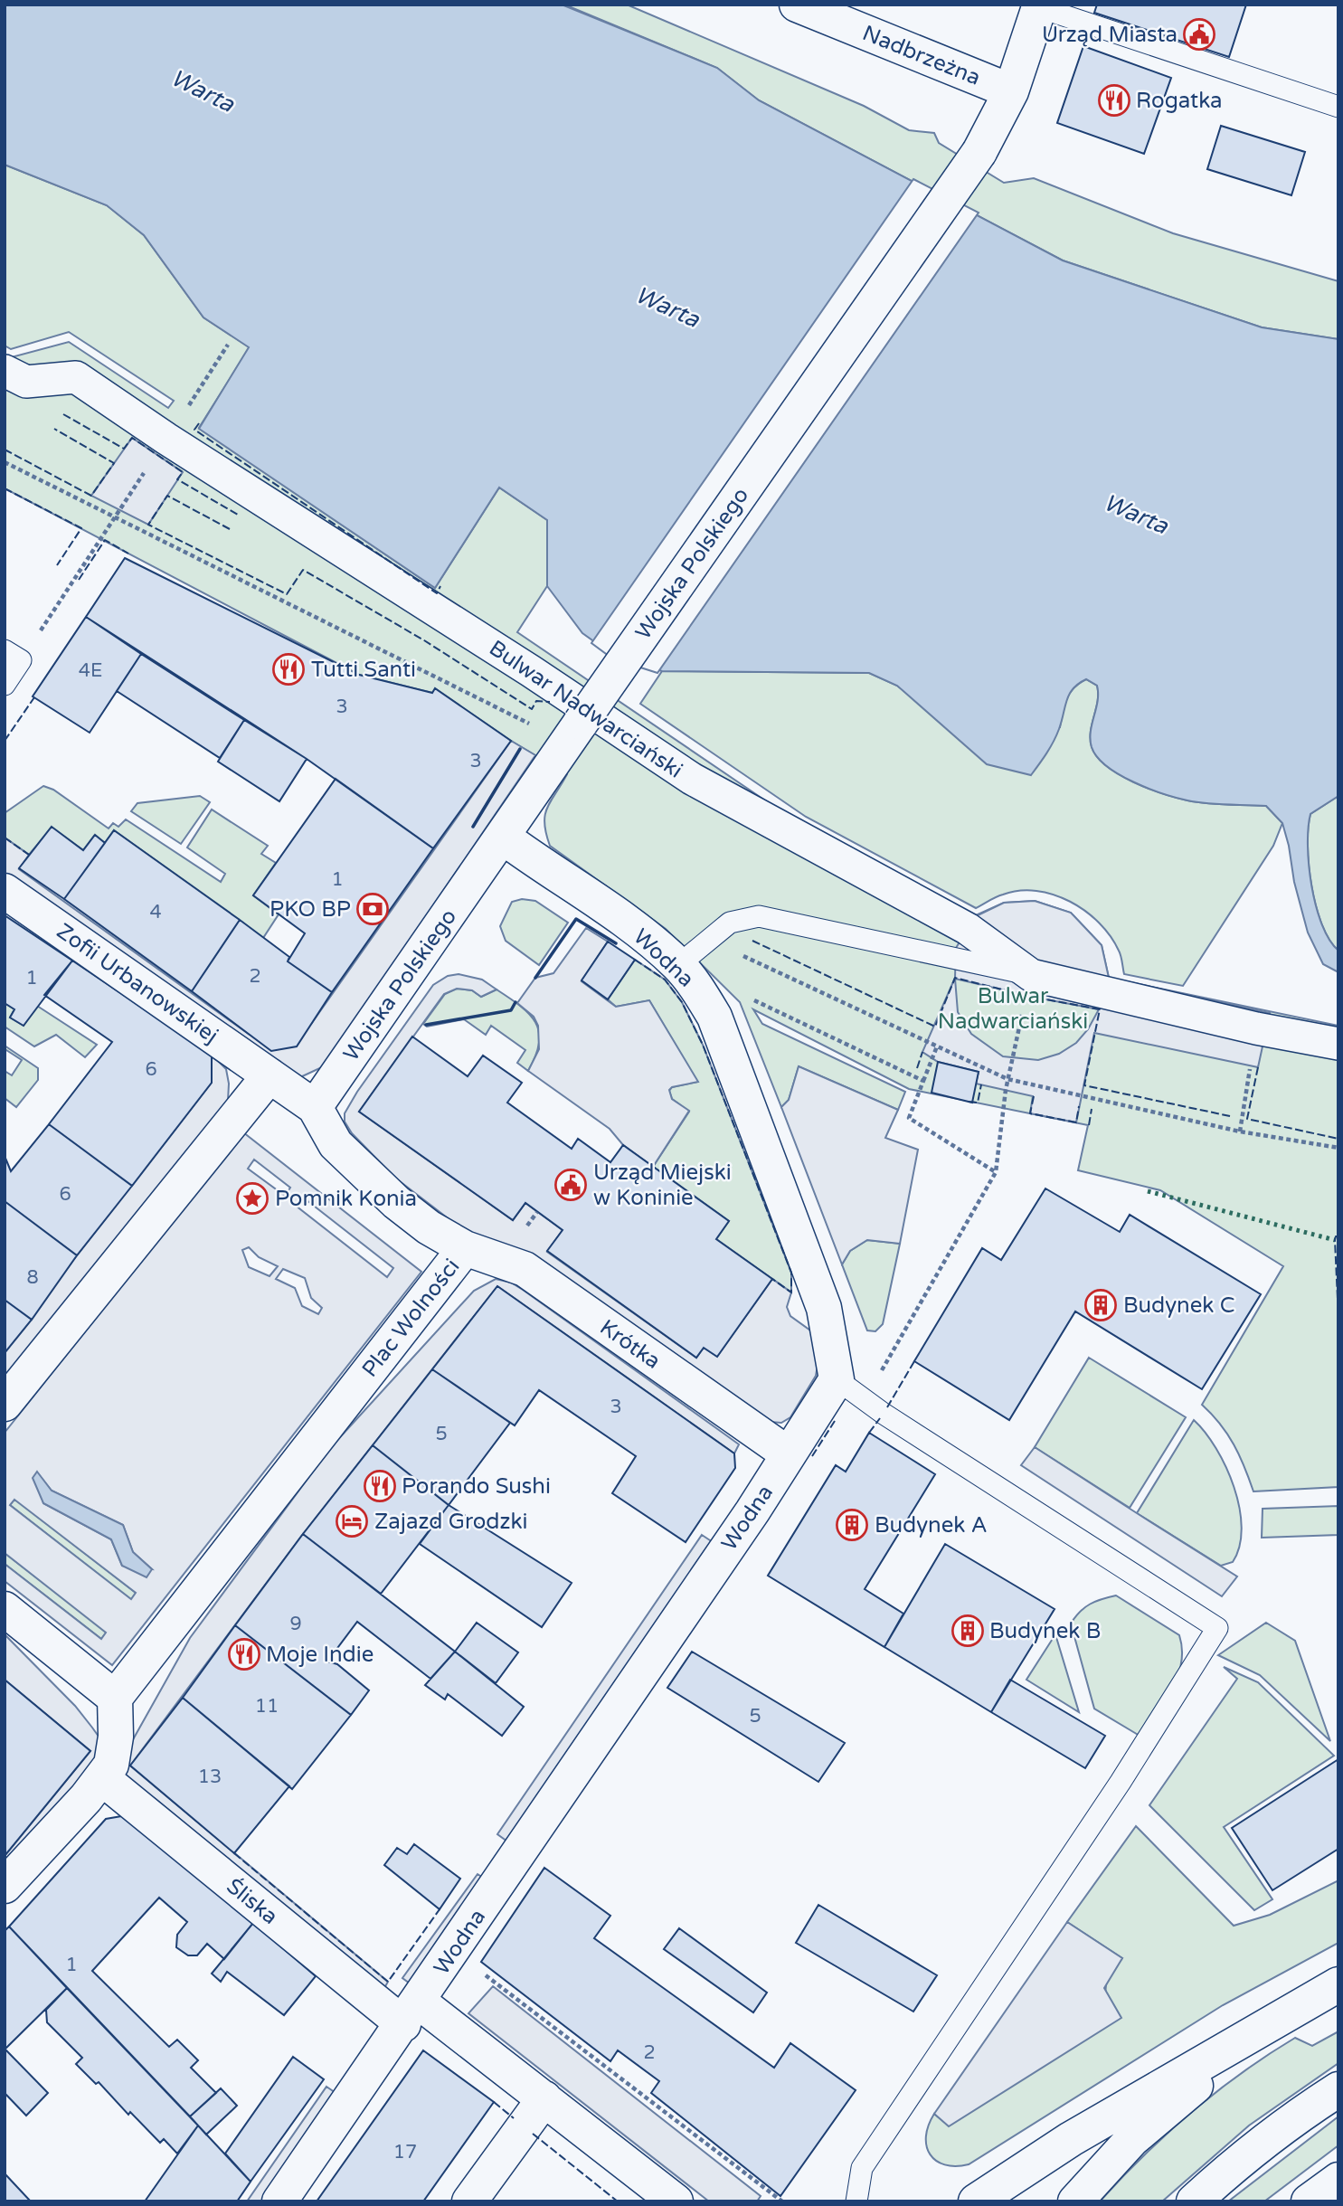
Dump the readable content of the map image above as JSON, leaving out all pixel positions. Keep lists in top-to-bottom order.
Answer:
{
  "streets": {
    "street": [
      "Nadbrzeżna",
      "Wojska Polskiego",
      "Bulwar Nadwarciański",
      "Wodna",
      "Zofii Urbanowskiej",
      "Plac Wolności",
      "Krótka",
      "Śliska"
    ]
  },
  "crossings": [
    ["Nadbrzeżna", "Wojska Polskiego"],
    ["Wojska Polskiego", "Wodna"],
    ["Wojska Polskiego", "Plac Wolności"],
    ["Wodna", "Krótka"],
    ["Wodna", "Śliska"],
    ["Zofii Urbanowskiej", "Plac Wolności"],
    ["Plac Wolności", "Krótka"]
  ],
  "water": ["Warta"],
  "parks": ["Bulwar Nadwarciański"],
  "places": {
    "public building": ["Urząd Miasta", "Urząd Miejski w Koninie"],
    "restaurant": [
      "Rogatka",
      "Tutti Santi",
      "Porando Sushi",
      "Moje Indie"
    ],
    "bank": ["PKO BP"],
    "place": ["Pomnik Konia"],
    "building": ["Budynek C", "Budynek A", "Budynek B"],
    "hotel": ["Zajazd Grodzki"]
  },
  "house_numbers": [
    "4E",
    "3",
    "3",
    "1",
    "4",
    "2",
    "1",
    "6",
    "6",
    "8",
    "3",
    "5",
    "9",
    "11",
    "5",
    "13",
    "1",
    "2",
    "17"
  ]
}
